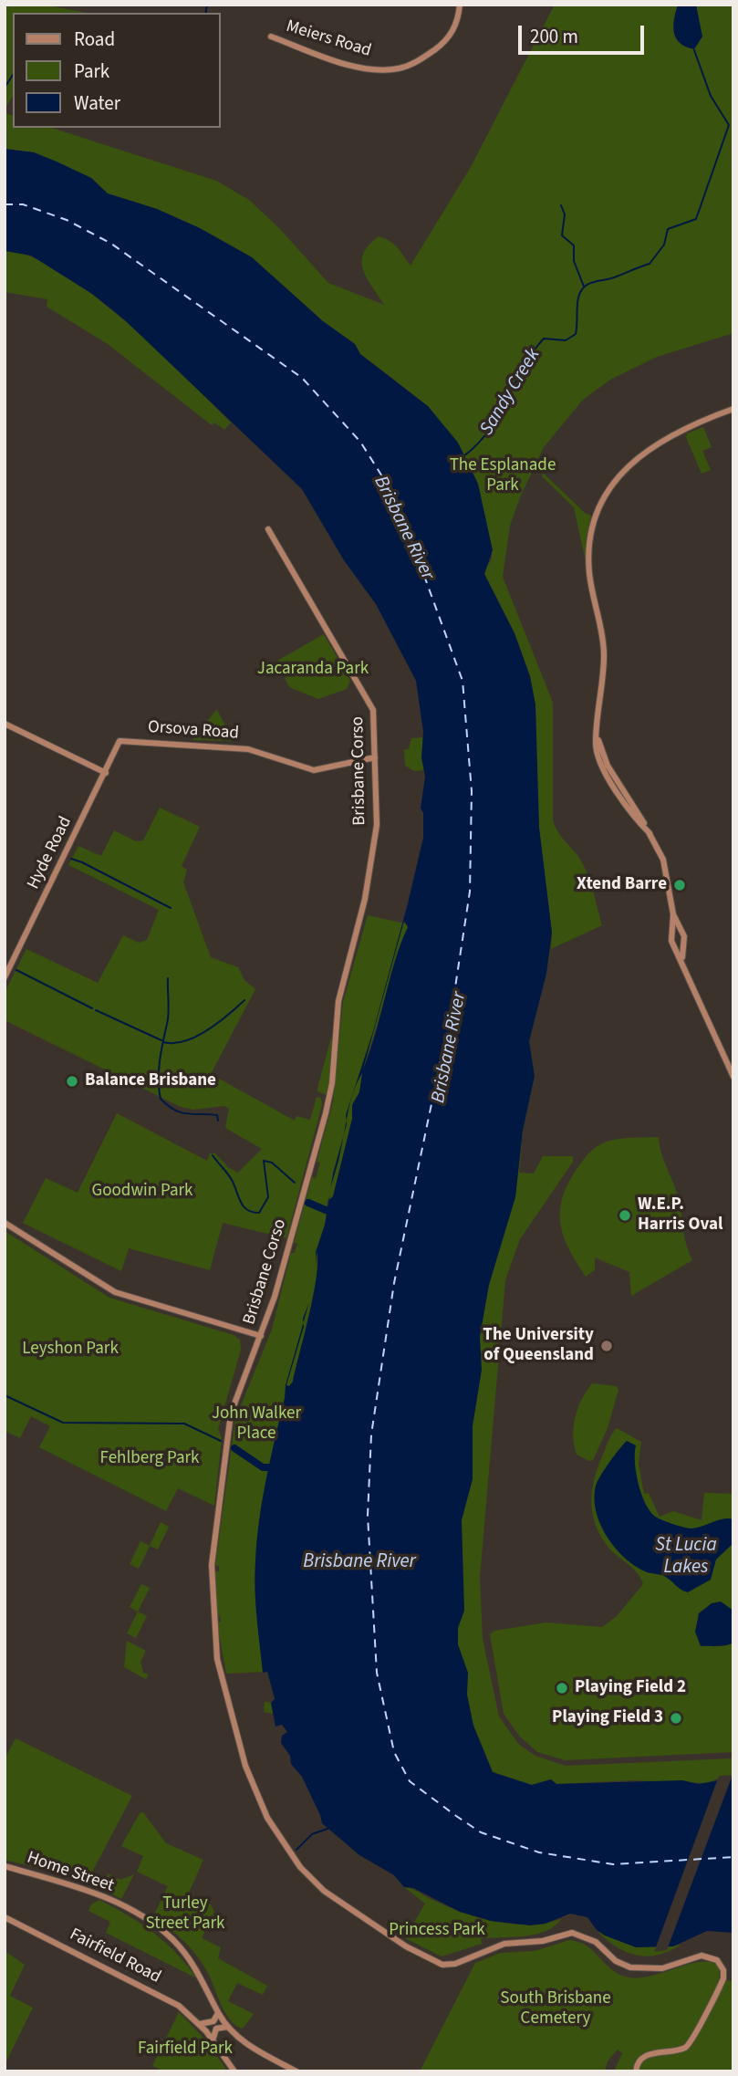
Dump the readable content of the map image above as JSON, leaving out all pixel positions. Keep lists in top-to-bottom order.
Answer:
{
  "streets": {
    "street": [
      "Meiers Road",
      "Orsova Road",
      "Brisbane Corso",
      "Hyde Road",
      "Home Street",
      "Fairfield Road"
    ]
  },
  "crossings": [
    ["Orsova Road", "Brisbane Corso"],
    ["Orsova Road", "Hyde Road"]
  ],
  "water": ["Sandy Creek", "Brisbane River", "St Lucia Lakes"],
  "parks": [
    "The Esplanade Park",
    "Jacaranda Park",
    "Goodwin Park",
    "Leyshon Park",
    "John Walker Place",
    "Fehlberg Park",
    "Turley Street Park",
    "Princess Park",
    "South Brisbane Cemetery",
    "Fairfield Park"
  ],
  "places": [
    "Xtend Barre",
    "Balance Brisbane",
    "W.E.P. Harris Oval",
    "The University of Queensland",
    "Playing Field 2",
    "Playing Field 3"
  ],
  "legend": ["Road", "Park", "Water"],
  "scale_bar": "200 m"
}
